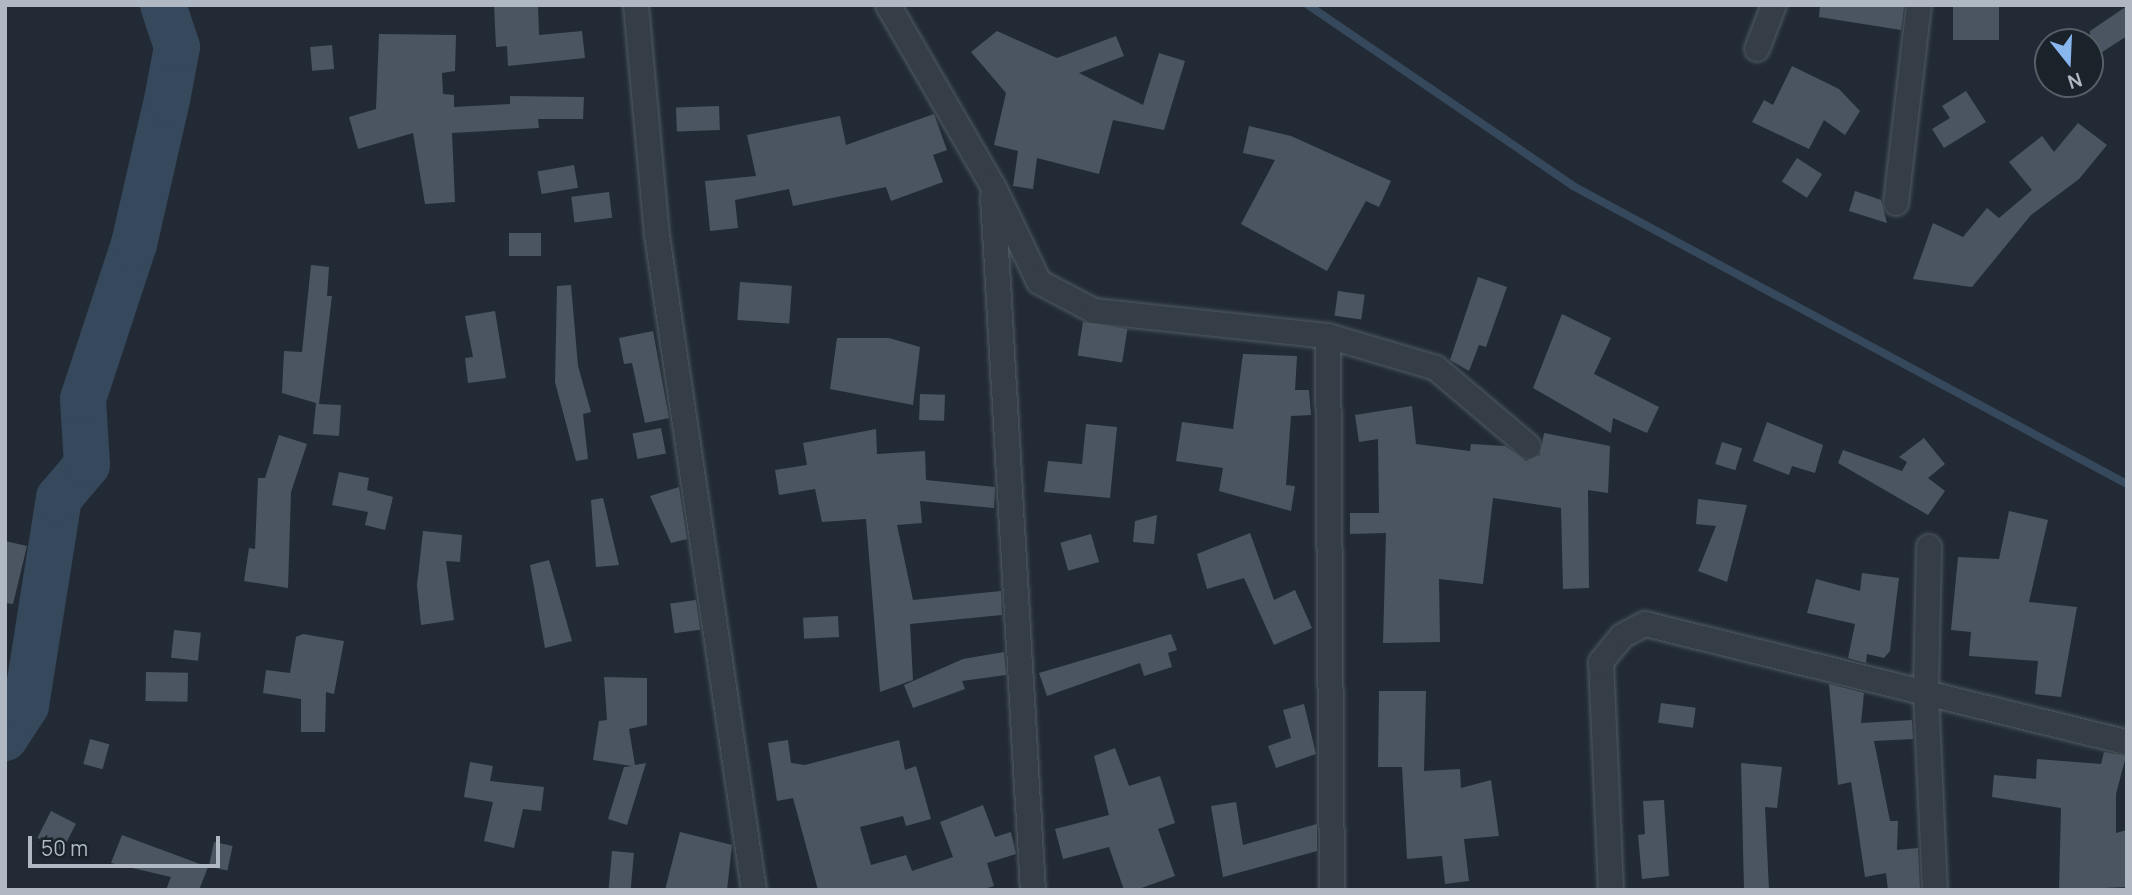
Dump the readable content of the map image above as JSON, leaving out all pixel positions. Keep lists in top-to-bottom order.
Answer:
{
  "scale_bar": "50 m",
  "north": "bottom"
}
